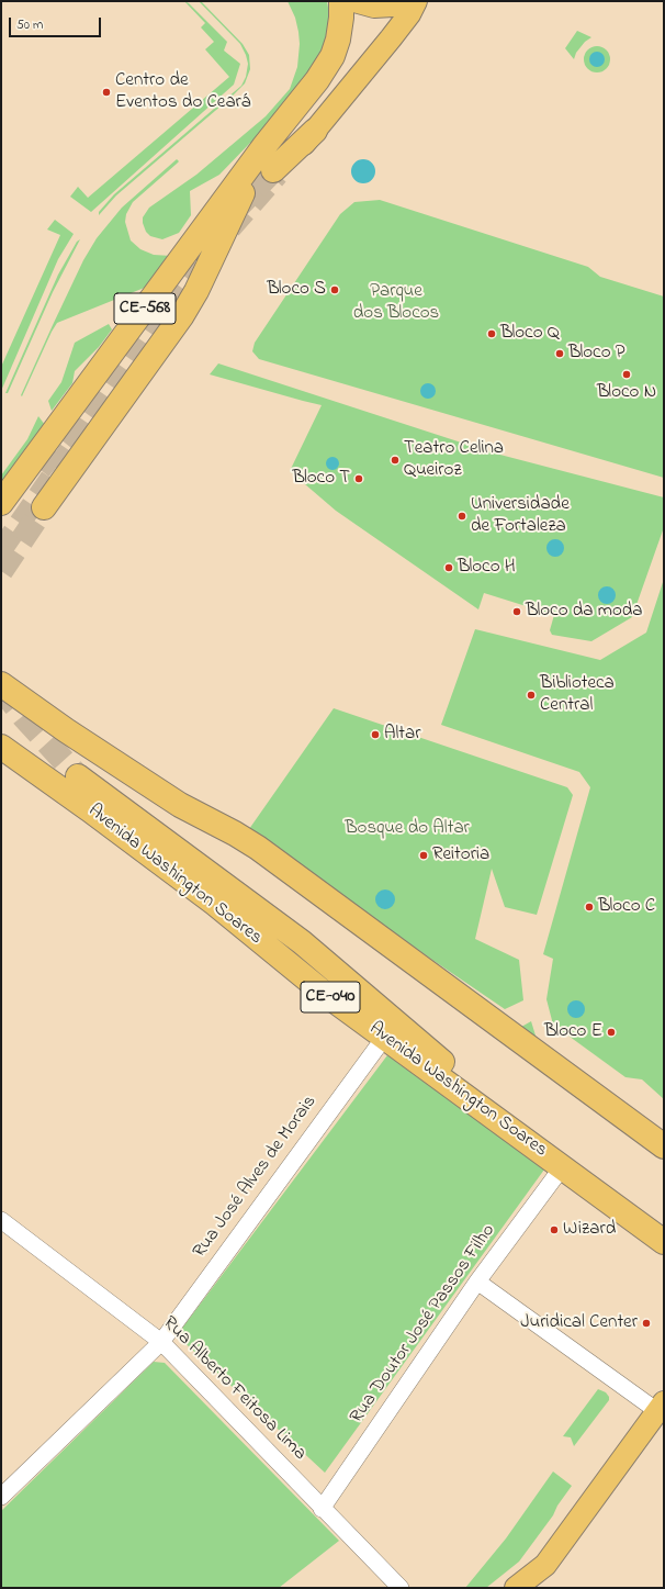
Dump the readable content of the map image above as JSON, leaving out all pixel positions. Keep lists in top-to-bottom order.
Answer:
{
  "streets": {
    "highway": ["CE-568", "Avenida Washington Soares", "CE-040"],
    "street": ["Rua José Alves de Morais", "Rua Doutor José Passos Filho", "Rua Alberto Feitosa Lima"]
  },
  "crossings": [
    ["Avenida Washington Soares", "Rua José Alves de Morais"],
    ["Avenida Washington Soares", "Rua Doutor José Passos Filho"],
    ["Rua José Alves de Morais", "Rua Alberto Feitosa Lima"],
    ["Rua Doutor José Passos Filho", "Rua Alberto Feitosa Lima"]
  ],
  "parks": ["Parque dos Blocos", "Bosque do Altar"],
  "places": [
    "Centro de Eventos do Ceará",
    "Bloco S",
    "Bloco Q",
    "Bloco P",
    "Bloco N",
    "Teatro Celina Queiroz",
    "Bloco T",
    "Universidade de Fortaleza",
    "Bloco H",
    "Bloco da moda",
    "Biblioteca Central",
    "Altar",
    "Reitoria",
    "Bloco C",
    "Bloco E",
    "Wizard",
    "Juridical Center"
  ],
  "scale_bar": "50 m"
}
